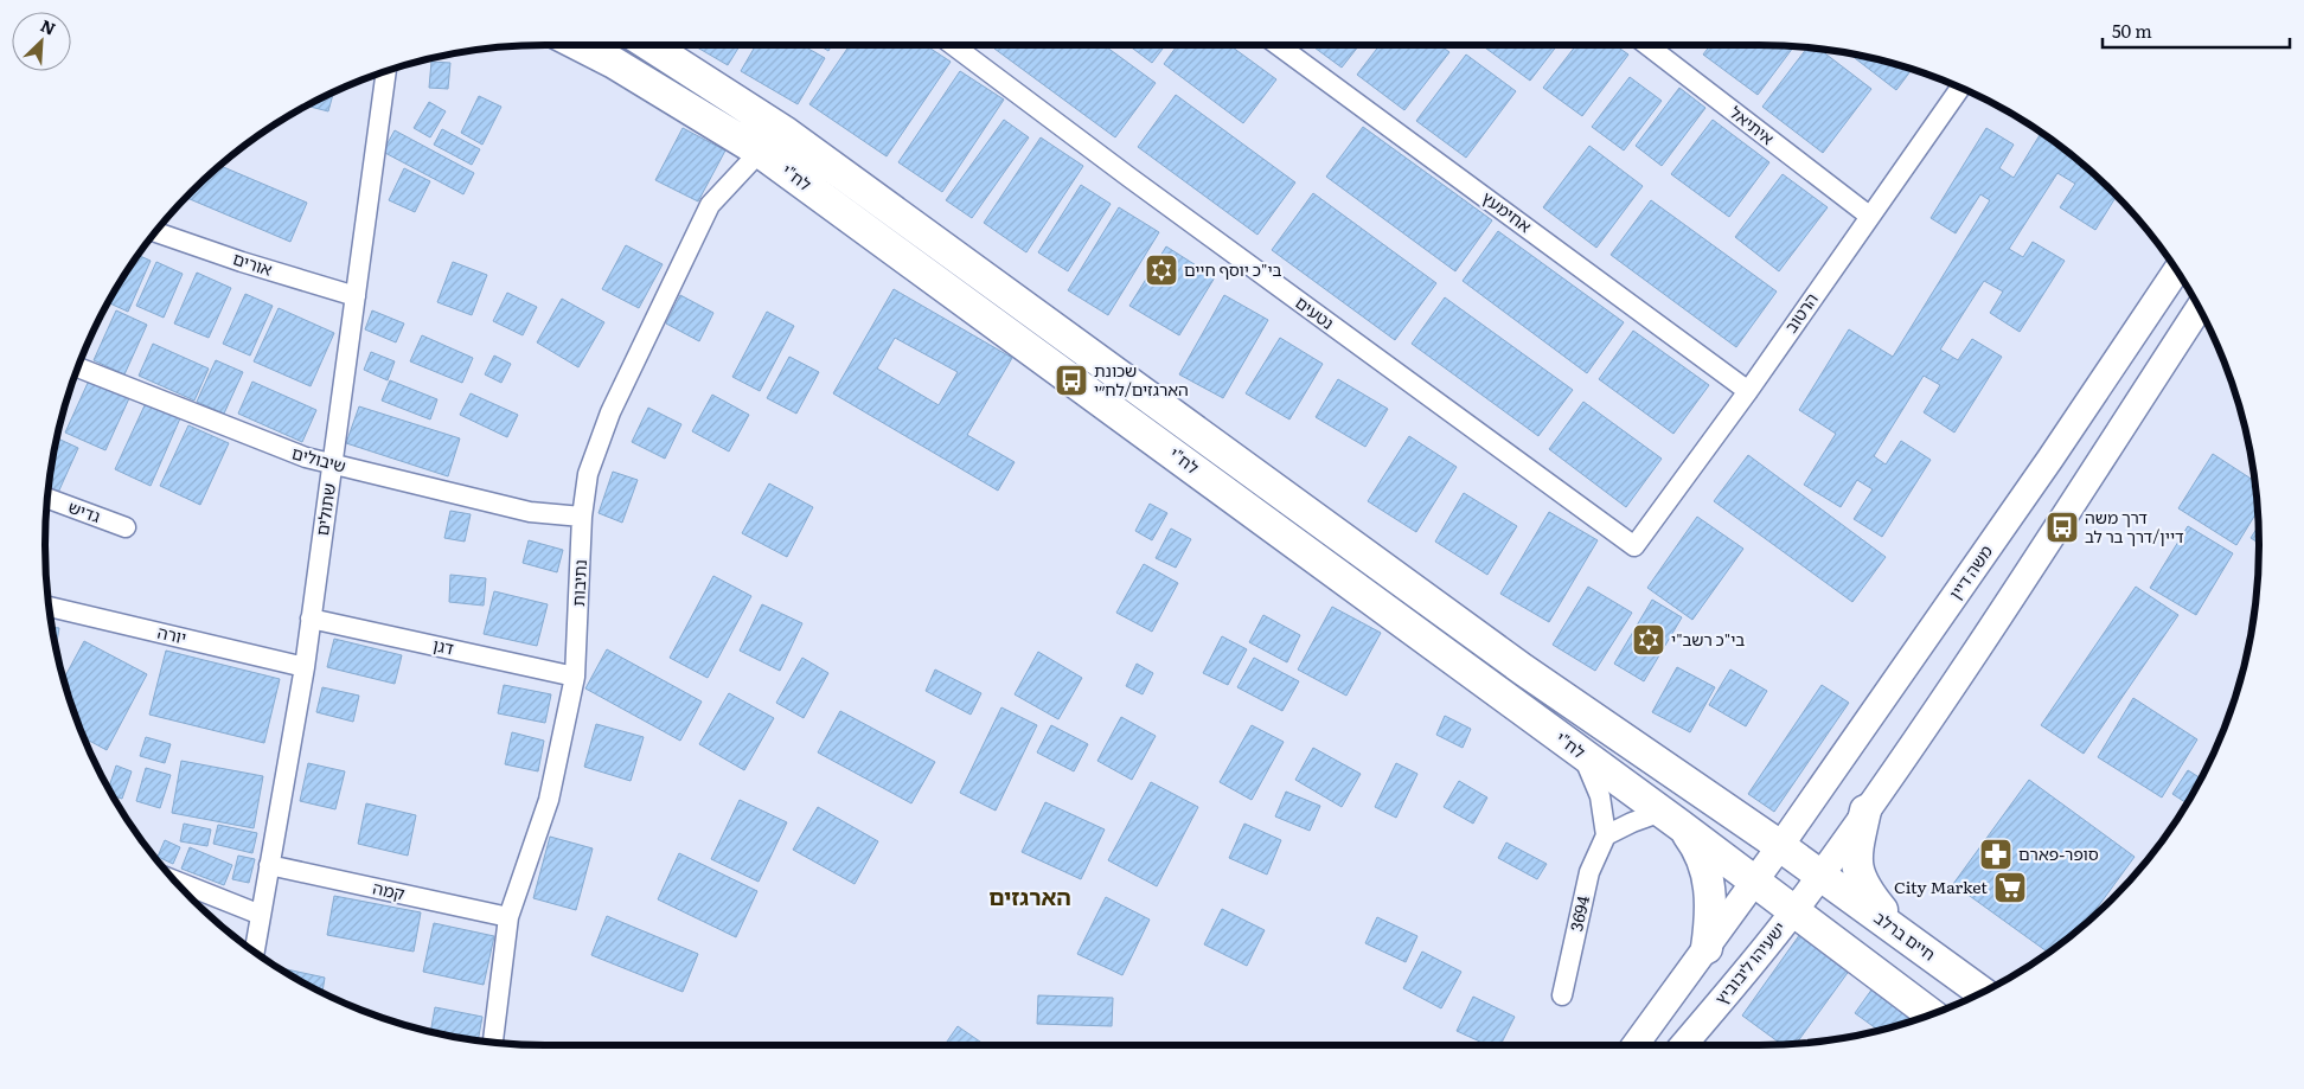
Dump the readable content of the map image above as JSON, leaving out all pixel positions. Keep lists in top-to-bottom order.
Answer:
{
  "streets": {
    "main road": ["לח\"י", "חיים ברלב"],
    "street": [
      "איתיאל",
      "אחימעץ",
      "אורים",
      "נטעים",
      "הרטוב",
      "שיבולים",
      "שתולים",
      "גדיש",
      "משה דיין",
      "נתיבות",
      "יורה",
      "דגן",
      "קמה",
      "3694",
      "ישעיהו ליבוביץ"
    ]
  },
  "crossings": [
    ["איתיאל", "הרטוב"],
    ["לח\"י", "משה דיין"],
    ["לח\"י", "נתיבות"],
    ["לח\"י", "3694"],
    ["לח\"י", "חיים ברלב"],
    ["לח\"י", "ישעיהו ליבוביץ"],
    ["אחימעץ", "הרטוב"],
    ["אורים", "שתולים"],
    ["נטעים", "הרטוב"],
    ["שיבולים", "שתולים"],
    ["שיבולים", "נתיבות"],
    ["שתולים", "יורה"],
    ["שתולים", "דגן"],
    ["שתולים", "קמה"],
    ["נתיבות", "דגן"],
    ["נתיבות", "קמה"],
    ["חיים ברלב", "ישעיהו ליבוביץ"]
  ],
  "districts": ["הארגזים"],
  "places": {
    "synagogue": ["בי\"כ יוסף חיים", "בי\"כ רשב\"י"],
    "bus stop": ["שכונת הארגזים/לח״י", "דרך משה דיין/דרך בר לב"],
    "pharmacy": ["סופר-פארם"],
    "supermarket": ["City Market"]
  },
  "scale_bar": "50 m",
  "north": "top right"
}
